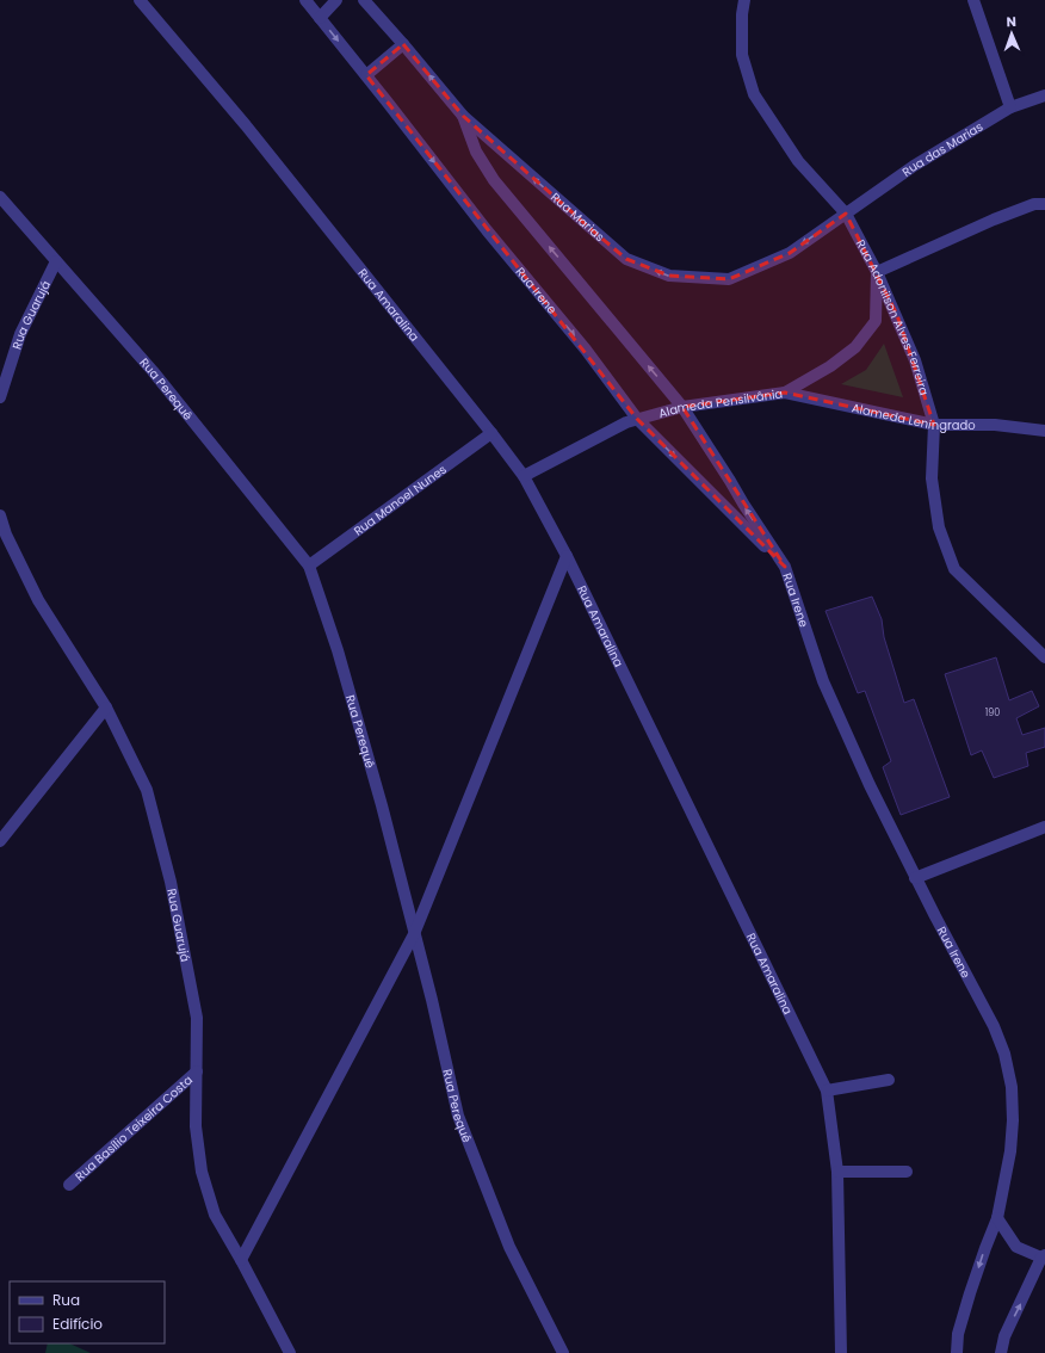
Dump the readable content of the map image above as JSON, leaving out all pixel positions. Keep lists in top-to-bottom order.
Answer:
{
  "streets": {
    "street": [
      "Rua das Marias",
      "Rua Marias",
      "Rua Irene",
      "Rua Amaralina",
      "Rua Guarujá",
      "Rua Adonilson Alves Ferreira",
      "Rua Perequê",
      "Alameda Pensilvânia",
      "Alameda Leningrado",
      "Rua Manoel Nunes",
      "Rua Basílio Teixeira Costa"
    ]
  },
  "crossings": [
    ["Rua das Marias", "Rua Marias"],
    ["Rua das Marias", "Rua Adonilson Alves Ferreira"],
    ["Rua Marias", "Rua Irene"],
    ["Rua Marias", "Rua Adonilson Alves Ferreira"],
    ["Rua Irene", "Alameda Pensilvânia"],
    ["Rua Amaralina", "Alameda Pensilvânia"],
    ["Rua Amaralina", "Rua Manoel Nunes"],
    ["Rua Guarujá", "Rua Perequê"],
    ["Rua Guarujá", "Rua Basílio Teixeira Costa"],
    ["Rua Adonilson Alves Ferreira", "Alameda Pensilvânia"],
    ["Rua Adonilson Alves Ferreira", "Alameda Leningrado"],
    ["Rua Perequê", "Rua Manoel Nunes"],
    ["Alameda Pensilvânia", "Alameda Leningrado"]
  ],
  "one_way": ["Rua Marias"],
  "house_numbers": ["190"],
  "legend": ["Rua", "Edifício"],
  "north": "top"
}
